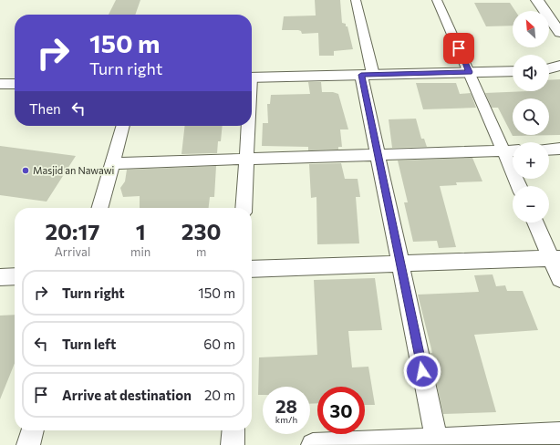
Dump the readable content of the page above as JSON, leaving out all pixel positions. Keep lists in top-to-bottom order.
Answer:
{
  "places": ["Masjid an Nawawi"],
  "north": "top left",
  "page": {
    "map_buttons": ["+", "−"],
    "turn": ["150 m", "Turn right"],
    "then": "Then",
    "eta": [
      "20:17",
      "Arrival",
      "1",
      "min",
      "230",
      "m"
    ],
    "list": [
      {
        "name": "Turn right",
        "value": "150 m"
      },
      {
        "name": "Turn left",
        "value": "60 m"
      },
      {
        "name": "Arrive at destination",
        "value": "20 m"
      }
    ],
    "speed": "28 km/h",
    "limit": "30"
  }
}
